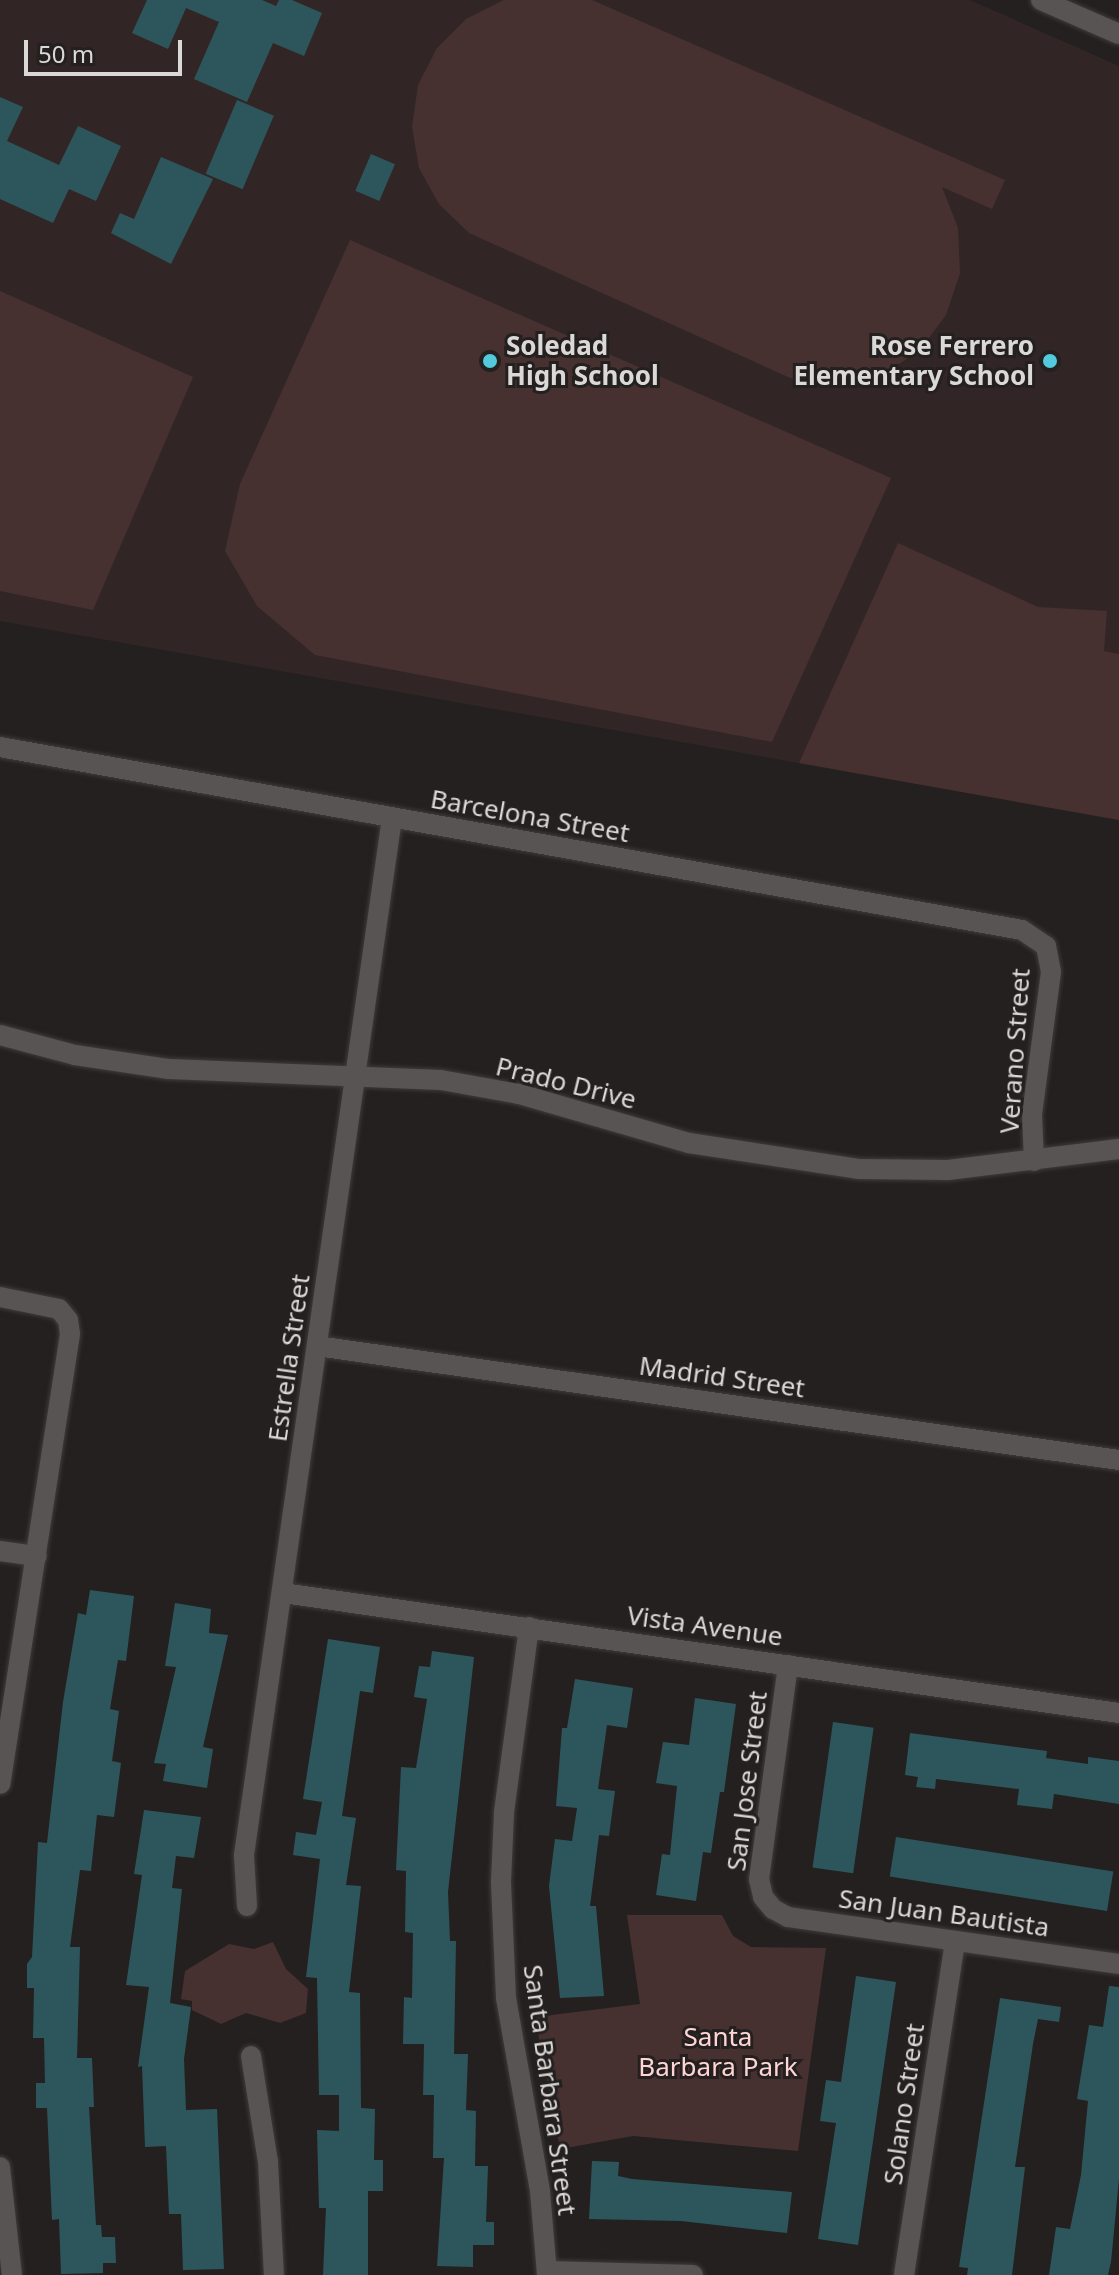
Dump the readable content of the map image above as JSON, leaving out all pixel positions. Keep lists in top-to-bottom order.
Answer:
{
  "streets": {
    "street": [
      "Barcelona Street",
      "Verano Street",
      "Prado Drive",
      "Estrella Street",
      "Madrid Street",
      "Vista Avenue",
      "San Jose Street",
      "San Juan Bautista",
      "Santa Barbara Street",
      "Solano Street"
    ]
  },
  "crossings": [
    ["Barcelona Street", "Verano Street"],
    ["Barcelona Street", "Estrella Street"],
    ["Verano Street", "Prado Drive"],
    ["Prado Drive", "Estrella Street"],
    ["Estrella Street", "Madrid Street"],
    ["Estrella Street", "Vista Avenue"],
    ["Vista Avenue", "San Jose Street"],
    ["Vista Avenue", "Santa Barbara Street"],
    ["San Jose Street", "San Juan Bautista"],
    ["San Juan Bautista", "Solano Street"]
  ],
  "parks": ["Santa Barbara Park"],
  "places": ["Soledad High School", "Rose Ferrero Elementary School"],
  "scale_bar": "50 m"
}
